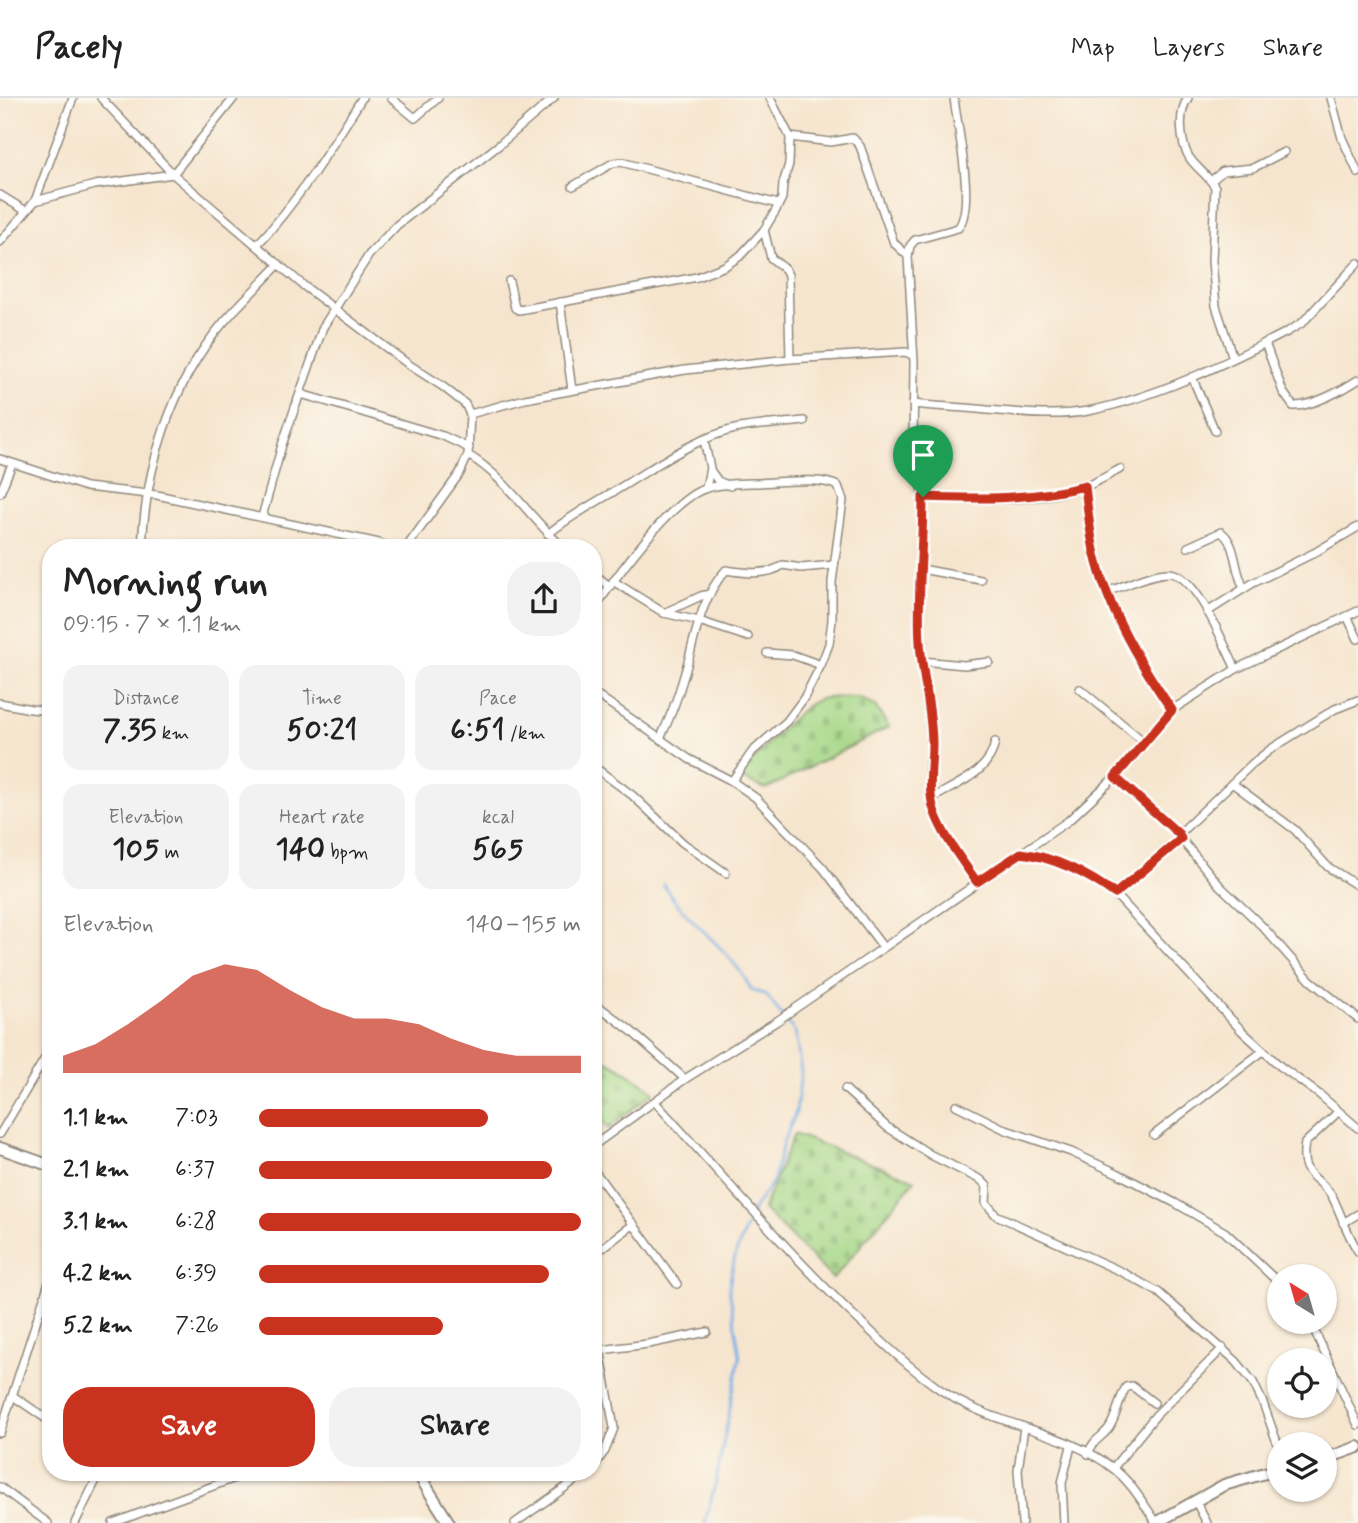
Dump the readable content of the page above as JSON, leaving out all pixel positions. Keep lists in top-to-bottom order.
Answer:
{
  "north": "top left",
  "page": {
    "header": "Pacely",
    "nav": ["Map", "Layers", "Share"],
    "heading": ["Morning run", "09:15 · 7 × 1.1 km"],
    "stats": [
      ["Distance", "7.35 km"],
      ["Time", "50:21"],
      ["Pace", "6:51 /km"],
      ["Elevation", "105 m"],
      ["Heart rate", "140 bpm"],
      ["kcal", "565"]
    ],
    "chart": ["Elevation", "140–155 m"],
    "list": [
      {
        "name": "1.1 km",
        "note": "7:03"
      },
      {
        "name": "2.1 km",
        "note": "6:37"
      },
      {
        "name": "3.1 km",
        "note": "6:28"
      },
      {
        "name": "4.2 km",
        "note": "6:39"
      },
      {
        "name": "5.2 km",
        "note": "7:26"
      }
    ],
    "buttons": ["Save", "Share"]
  }
}
